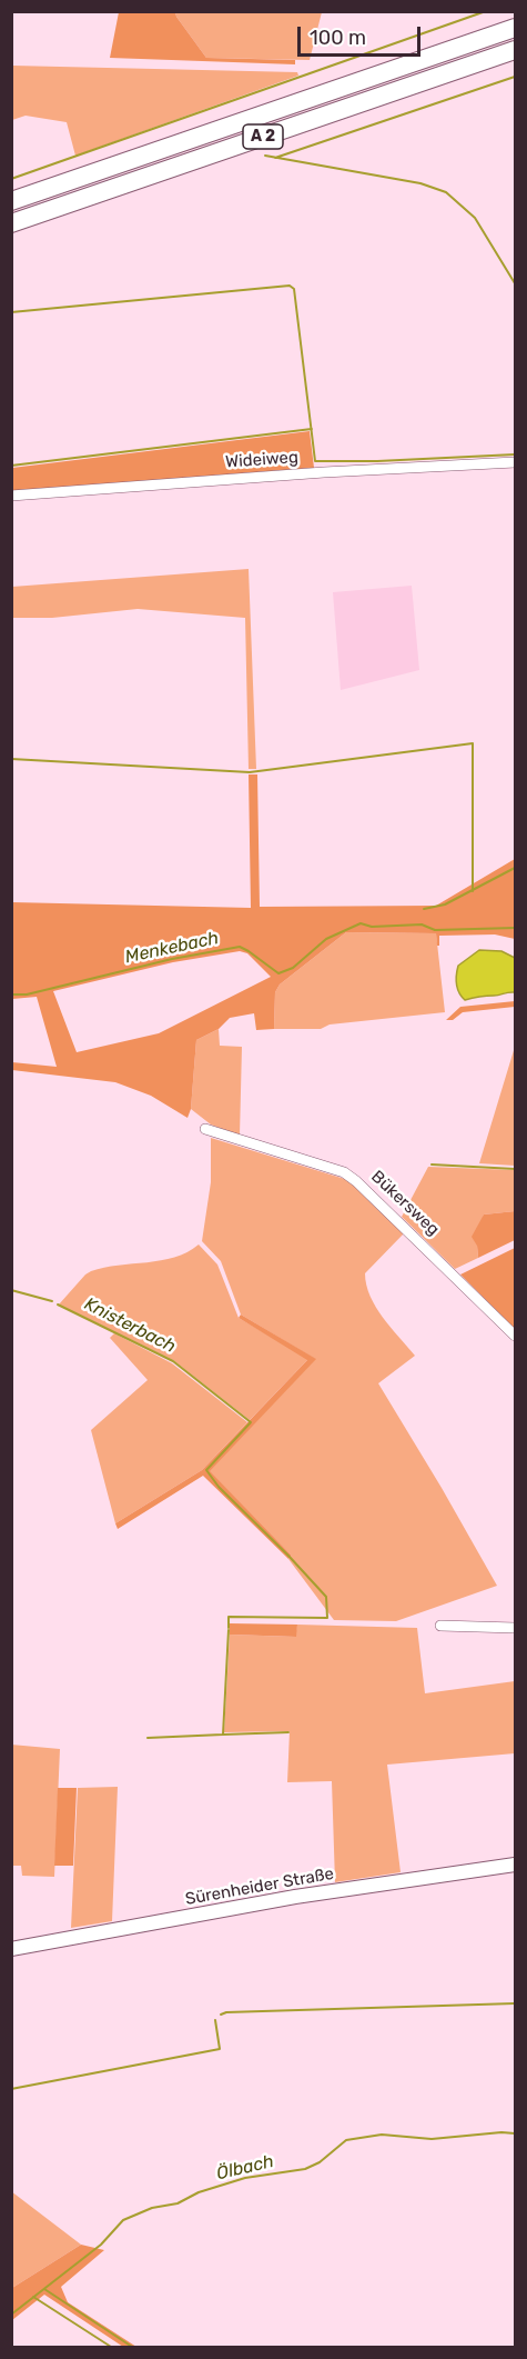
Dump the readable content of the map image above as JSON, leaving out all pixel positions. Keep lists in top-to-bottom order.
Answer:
{
  "streets": {
    "highway": ["A 2"],
    "main road": ["Sürenheider Straße"],
    "street": ["Wideiweg", "Bükersweg"]
  },
  "water": ["Menkebach", "Knisterbach", "Ölbach"],
  "scale_bar": "100 m"
}
